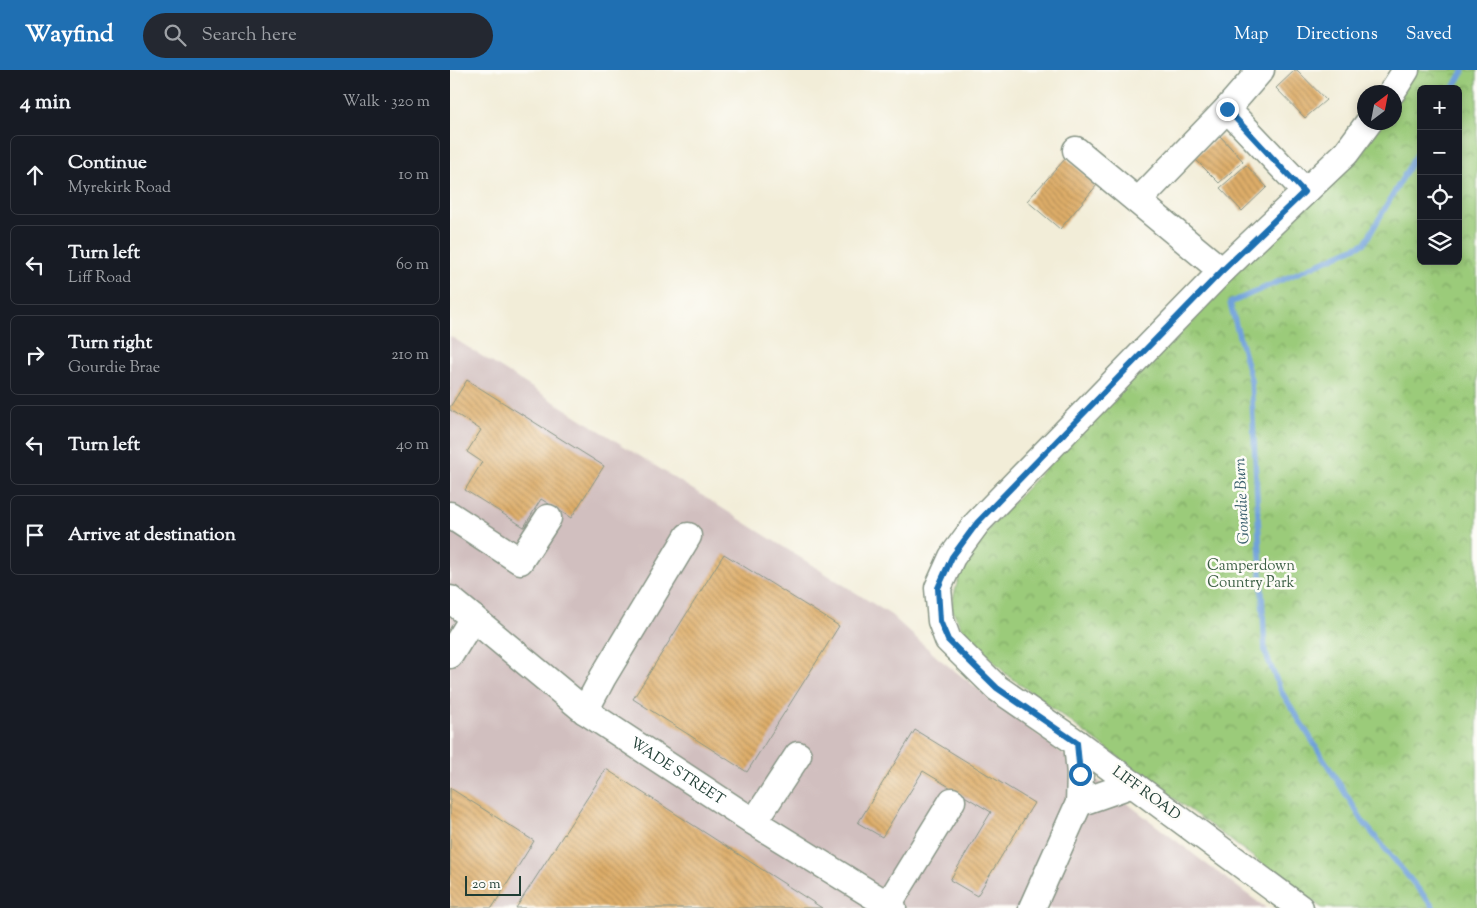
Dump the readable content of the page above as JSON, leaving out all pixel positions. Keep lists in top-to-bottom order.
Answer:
{
  "streets": {
    "street": ["WADE STREET", "LIFF ROAD"]
  },
  "water": ["Gourdie Burn"],
  "parks": ["Camperdown Country Park"],
  "scale_bar": "20 m",
  "north": "top right",
  "page": {
    "header": "Wayfind",
    "search": "Search here",
    "nav": ["Map", "Directions", "Saved"],
    "heading": ["4 min", "Walk · 320 m"],
    "map_buttons": ["+", "−"],
    "list": [
      ["Continue", "Myrekirk Road", "10 m"],
      ["Turn left", "Liff Road", "60 m"],
      ["Turn right", "Gourdie Brae", "210 m"],
      ["Turn left", "40 m"],
      "Arrive at destination"
    ],
    "scale": "20 m"
  }
}
